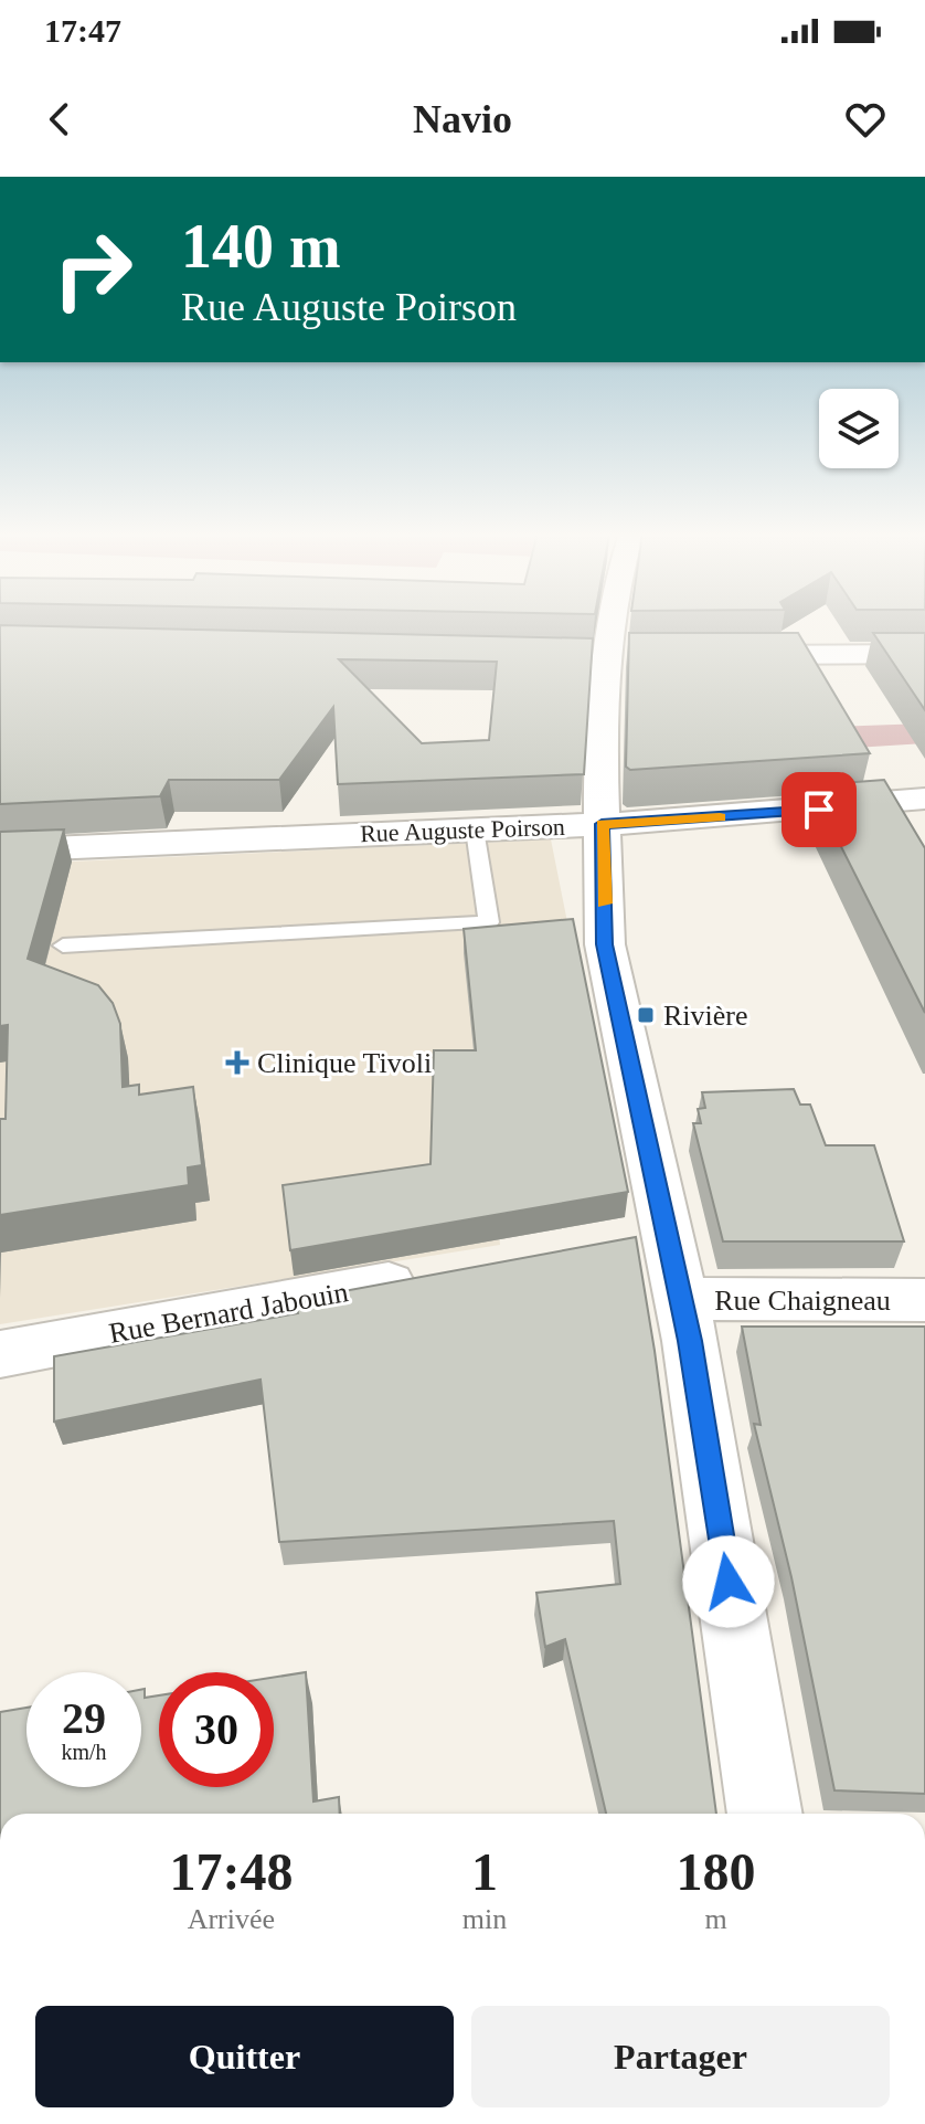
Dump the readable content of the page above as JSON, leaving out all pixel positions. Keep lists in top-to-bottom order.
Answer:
{
  "streets": {
    "street": ["Rue Auguste Poirson", "Rue Chaigneau", "Rue Bernard Jabouin"]
  },
  "places": {
    "transit": ["Rivière"],
    "health": ["Clinique Tivoli"]
  },
  "page": {
    "status": "17:47",
    "header": "Navio",
    "turn": ["140 m", "Rue Auguste Poirson"],
    "speed": "29 km/h",
    "limit": "30",
    "eta": [
      "17:48",
      "Arrivée",
      "1",
      "min",
      "180",
      "m"
    ],
    "buttons": ["Quitter", "Partager"]
  }
}
